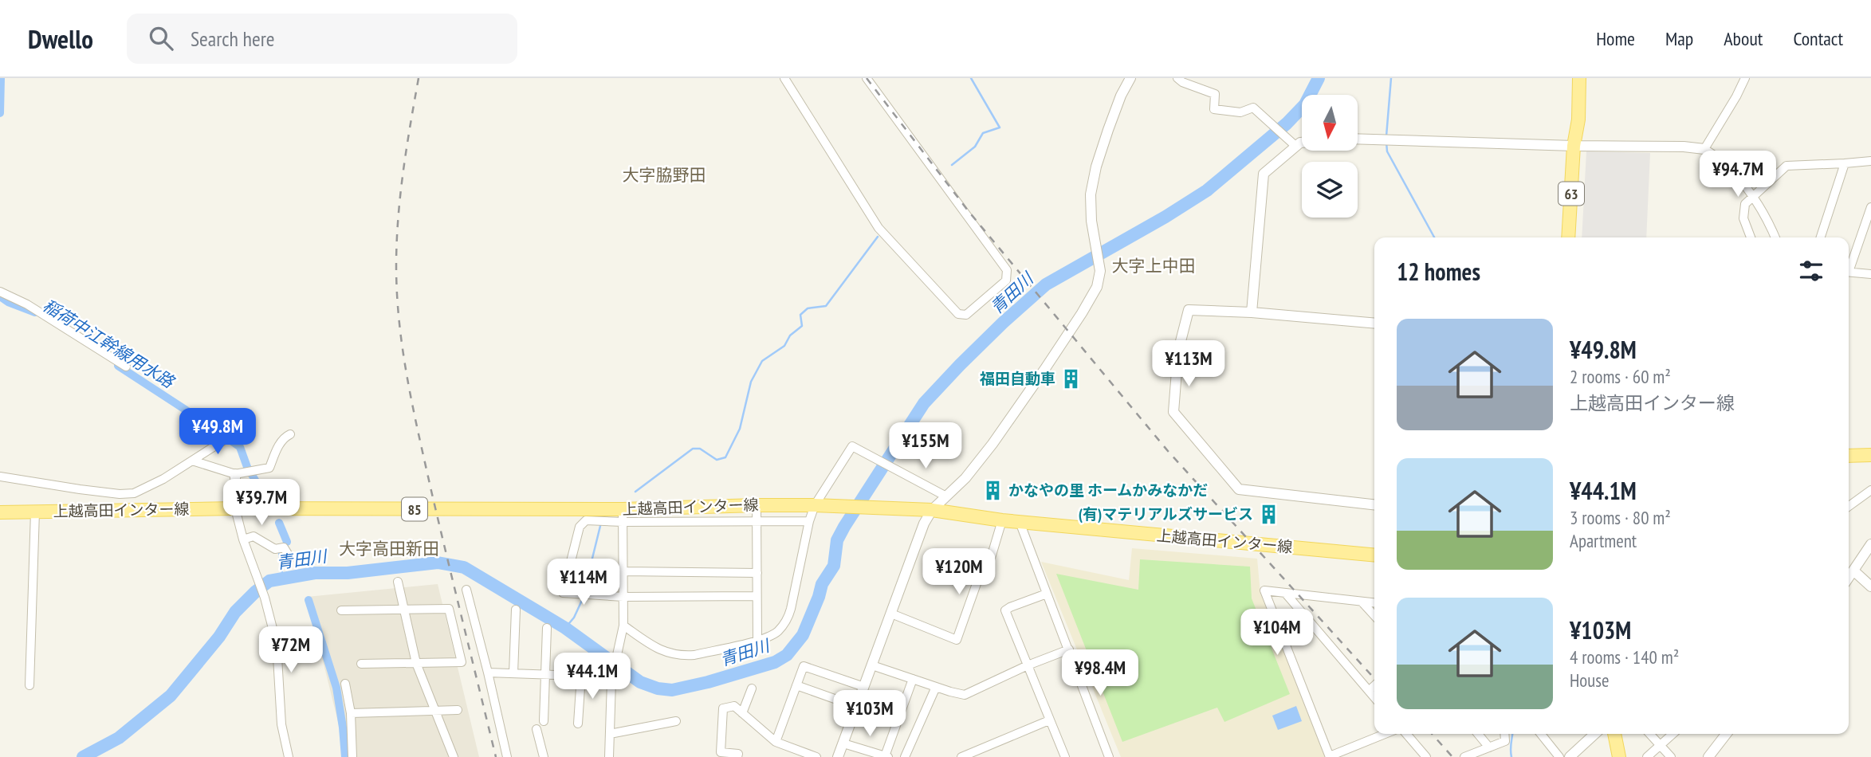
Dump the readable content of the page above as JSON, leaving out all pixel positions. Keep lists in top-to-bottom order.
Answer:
{
  "streets": {
    "main road": ["63", "上越高田インター線", "85"]
  },
  "districts": ["大字脇野田", "大字上中田", "大字高田新田"],
  "water": ["青田川", "稲荷中江幹線用水路"],
  "places": {
    "building": ["福田自動車", "かなやの里 ホームかみなかだ", "(有)マテリアルズサービス"]
  },
  "north": "bottom",
  "page": {
    "header": "Dwello",
    "search": "Search here",
    "nav": [
      "Home",
      "Map",
      "About",
      "Contact"
    ],
    "price": [
      "¥94.7M",
      "¥113M",
      "¥49.8M",
      "¥155M",
      "¥39.7M",
      "¥120M",
      "¥114M",
      "¥104M",
      "¥72M",
      "¥98.4M",
      "¥44.1M",
      "¥103M"
    ],
    "heading": "12 homes",
    "list": [
      {
        "name": "¥49.8M",
        "note": "2 rooms · 60 m² · 上越高田インター線"
      },
      {
        "name": "¥44.1M",
        "note": "3 rooms · 80 m² · Apartment"
      },
      {
        "name": "¥103M",
        "note": "4 rooms · 140 m² · House"
      }
    ]
  }
}
